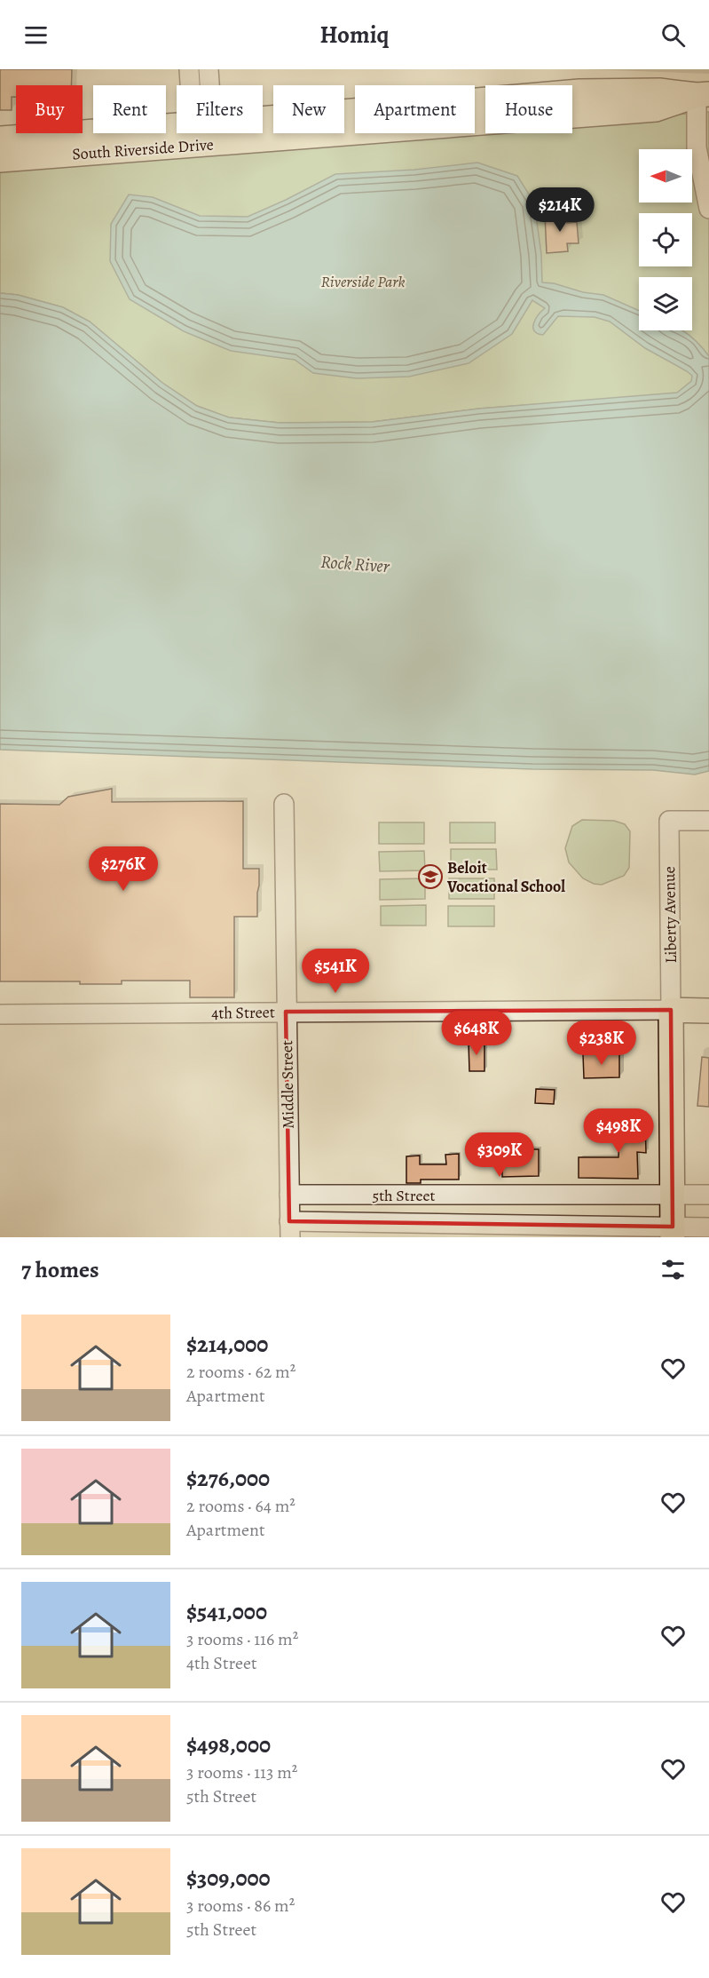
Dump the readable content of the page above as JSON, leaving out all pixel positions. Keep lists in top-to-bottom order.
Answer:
{
  "streets": {
    "main road": ["South Riverside Drive", "4th Street"],
    "street": ["Liberty Avenue", "Middle Street", "5th Street"]
  },
  "crossings": [
    ["Liberty Avenue", "4th Street"],
    ["4th Street", "Middle Street"],
    ["Middle Street", "5th Street"]
  ],
  "water": ["Rock River"],
  "parks": ["Riverside Park"],
  "places": {
    "school or university": ["Beloit Vocational School"]
  },
  "north": "left",
  "page": {
    "header": "Homiq",
    "chip": [
      "Buy",
      "Rent",
      "Filters",
      "New",
      "Apartment",
      "House"
    ],
    "price": [
      "$214K",
      "$276K",
      "$541K",
      "$648K",
      "$238K",
      "$498K",
      "$309K"
    ],
    "heading": "7 homes",
    "list": [
      {
        "name": "$214,000",
        "note": "2 rooms · 62 m² · Apartment"
      },
      {
        "name": "$276,000",
        "note": "2 rooms · 64 m² · Apartment"
      },
      {
        "name": "$541,000",
        "note": "3 rooms · 116 m² · 4th Street"
      },
      {
        "name": "$498,000",
        "note": "3 rooms · 113 m² · 5th Street"
      },
      {
        "name": "$309,000",
        "note": "3 rooms · 86 m² · 5th Street"
      }
    ]
  }
}
